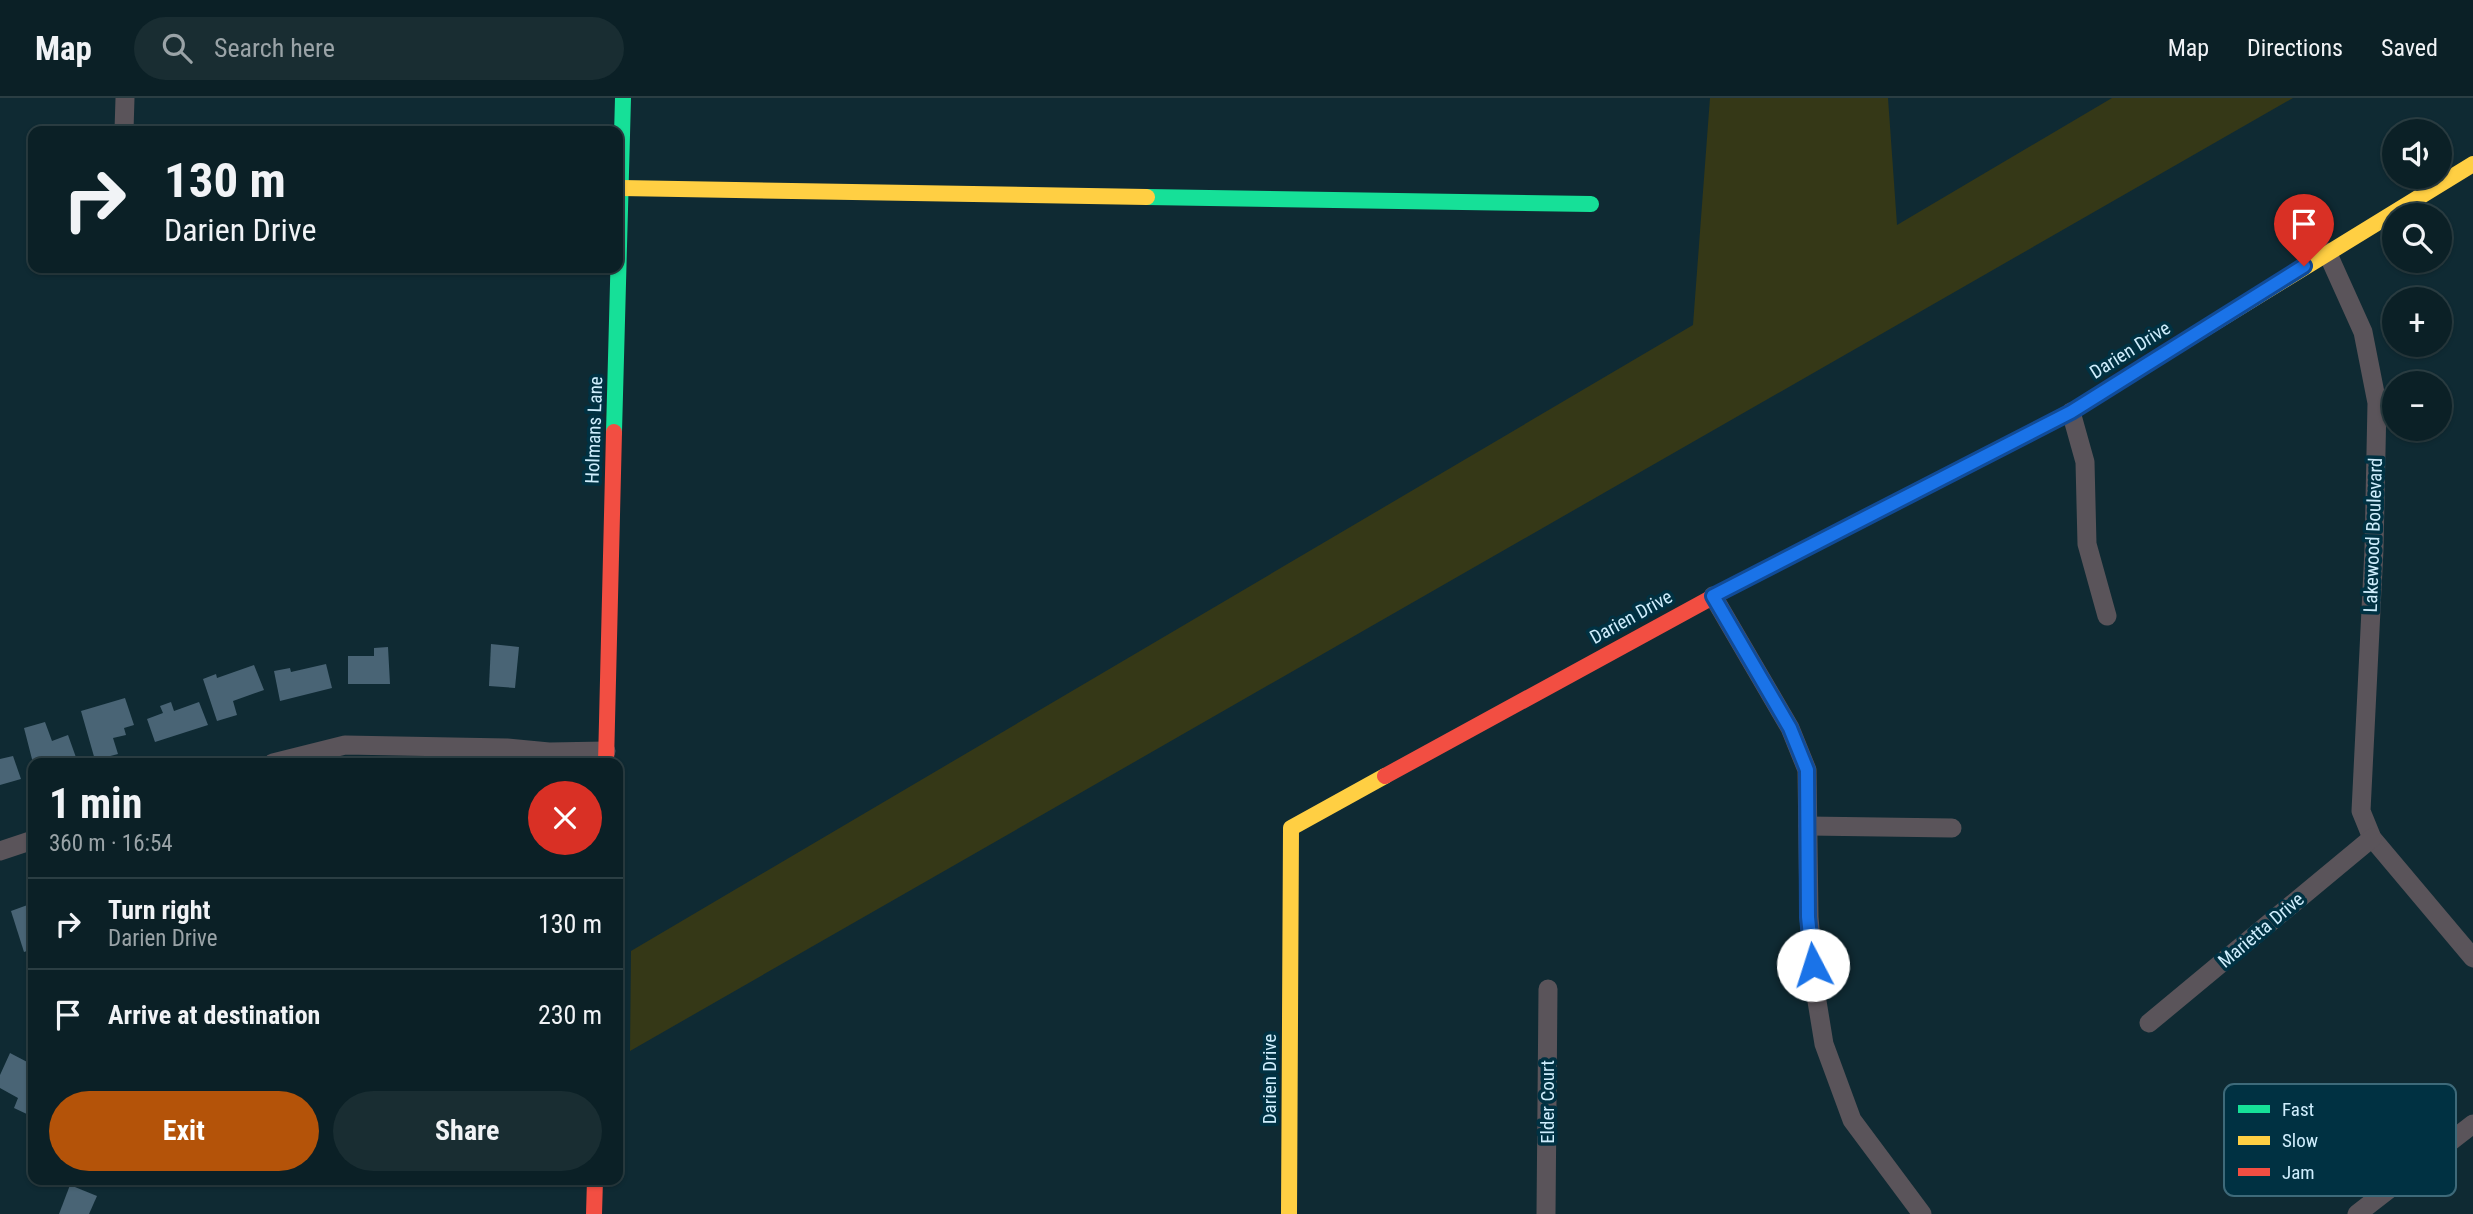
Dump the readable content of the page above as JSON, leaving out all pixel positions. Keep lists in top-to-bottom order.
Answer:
{
  "streets": {
    "street": [
      "Darien Drive",
      "Holmans Lane",
      "Lakewood Boulevard",
      "Marietta Drive",
      "Elder Court"
    ]
  },
  "crossings": [
    ["Darien Drive", "Lakewood Boulevard"],
    ["Lakewood Boulevard", "Marietta Drive"]
  ],
  "legend": ["Fast", "Slow", "Jam"],
  "page": {
    "header": "Map",
    "search": "Search here",
    "nav": ["Map", "Directions", "Saved"],
    "map_buttons": ["+", "−"],
    "turn": ["130 m", "Darien Drive"],
    "heading": ["1 min", "360 m · 16:54"],
    "list": [
      {
        "name": "Turn right",
        "note": "Darien Drive",
        "value": "130 m"
      },
      {
        "name": "Arrive at destination",
        "value": "230 m"
      }
    ],
    "buttons": ["Exit", "Share"]
  }
}
